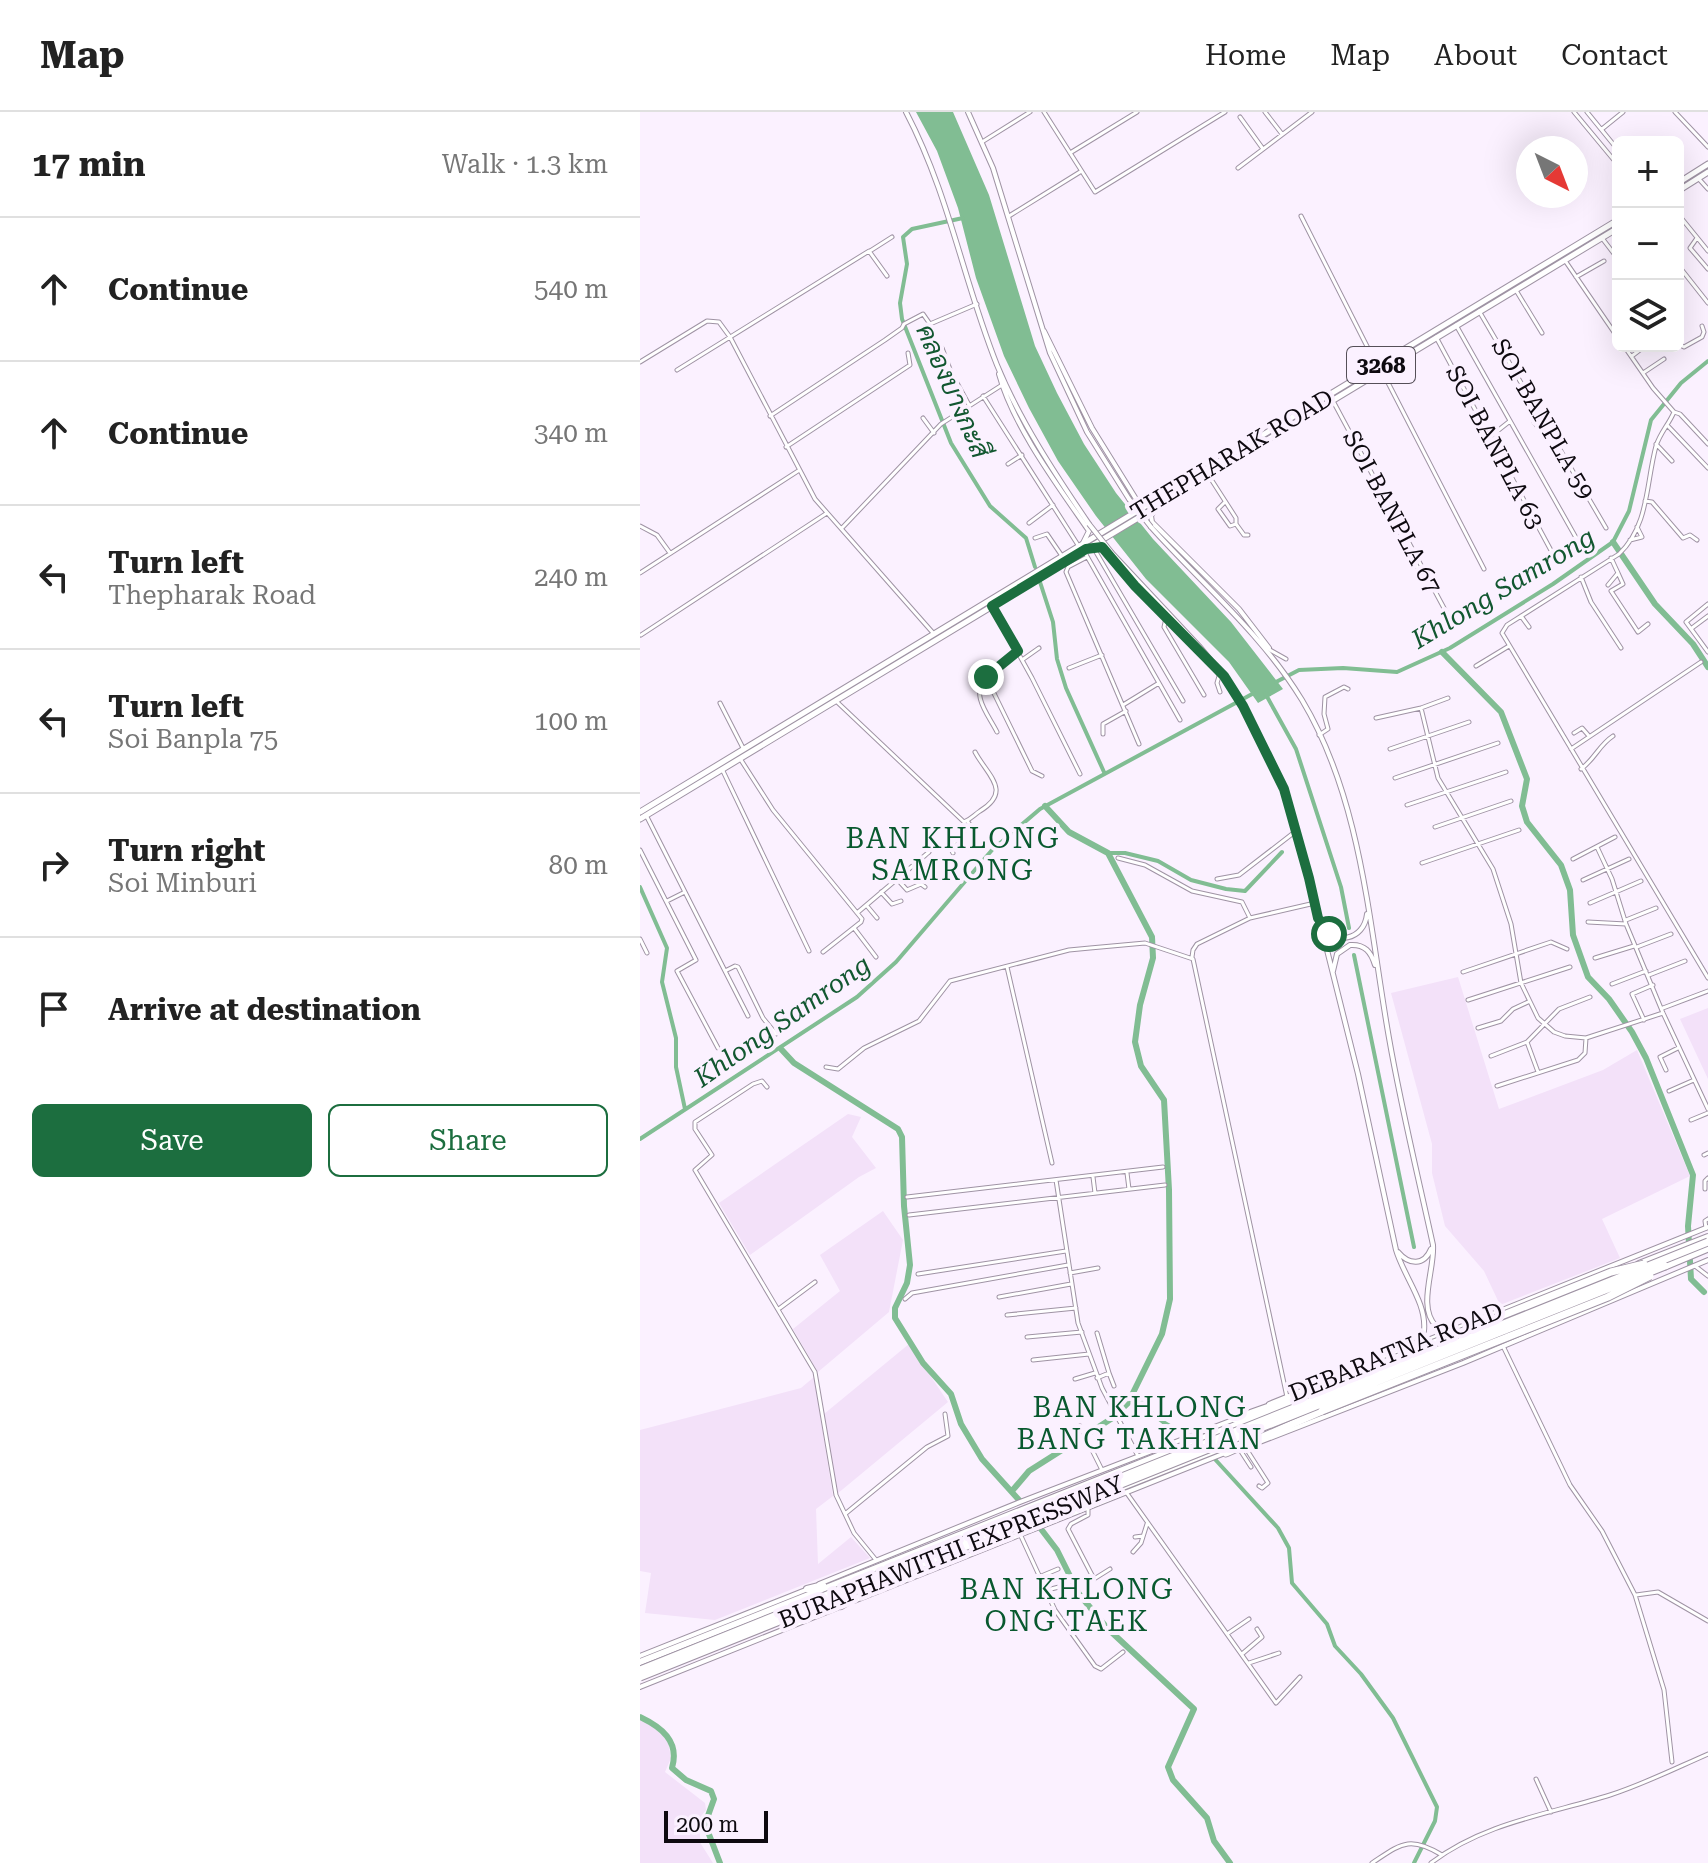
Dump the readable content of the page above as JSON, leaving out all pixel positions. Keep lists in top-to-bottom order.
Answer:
{
  "streets": {
    "highway": ["DEBARATNA ROAD", "BURAPHAWITHI EXPRESSWAY"],
    "main road": ["3268", "THEPHARAK ROAD"],
    "street": ["SOI BANPLA 59", "SOI BANPLA 63", "SOI BANPLA 67"]
  },
  "crossings": [
    ["SOI BANPLA 59", "THEPHARAK ROAD"],
    ["SOI BANPLA 63", "THEPHARAK ROAD"],
    ["THEPHARAK ROAD", "SOI BANPLA 67"],
    ["DEBARATNA ROAD", "BURAPHAWITHI EXPRESSWAY"]
  ],
  "districts": ["BAN KHLONG SAMRONG", "BAN KHLONG BANG TAKHIAN", "BAN KHLONG ONG TAEK"],
  "water": ["คลองบางกะสี", "Khlong Samrong"],
  "scale_bar": "200 m",
  "north": "bottom right",
  "page": {
    "header": "Map",
    "nav": [
      "Home",
      "Map",
      "About",
      "Contact"
    ],
    "heading": ["17 min", "Walk · 1.3 km"],
    "map_buttons": ["+", "−"],
    "list": [
      ["Continue", "540 m"],
      ["Continue", "340 m"],
      ["Turn left", "Thepharak Road", "240 m"],
      ["Turn left", "Soi Banpla 75", "100 m"],
      ["Turn right", "Soi Minburi", "80 m"],
      "Arrive at destination"
    ],
    "buttons": ["Save", "Share"],
    "scale": "200 m"
  }
}
